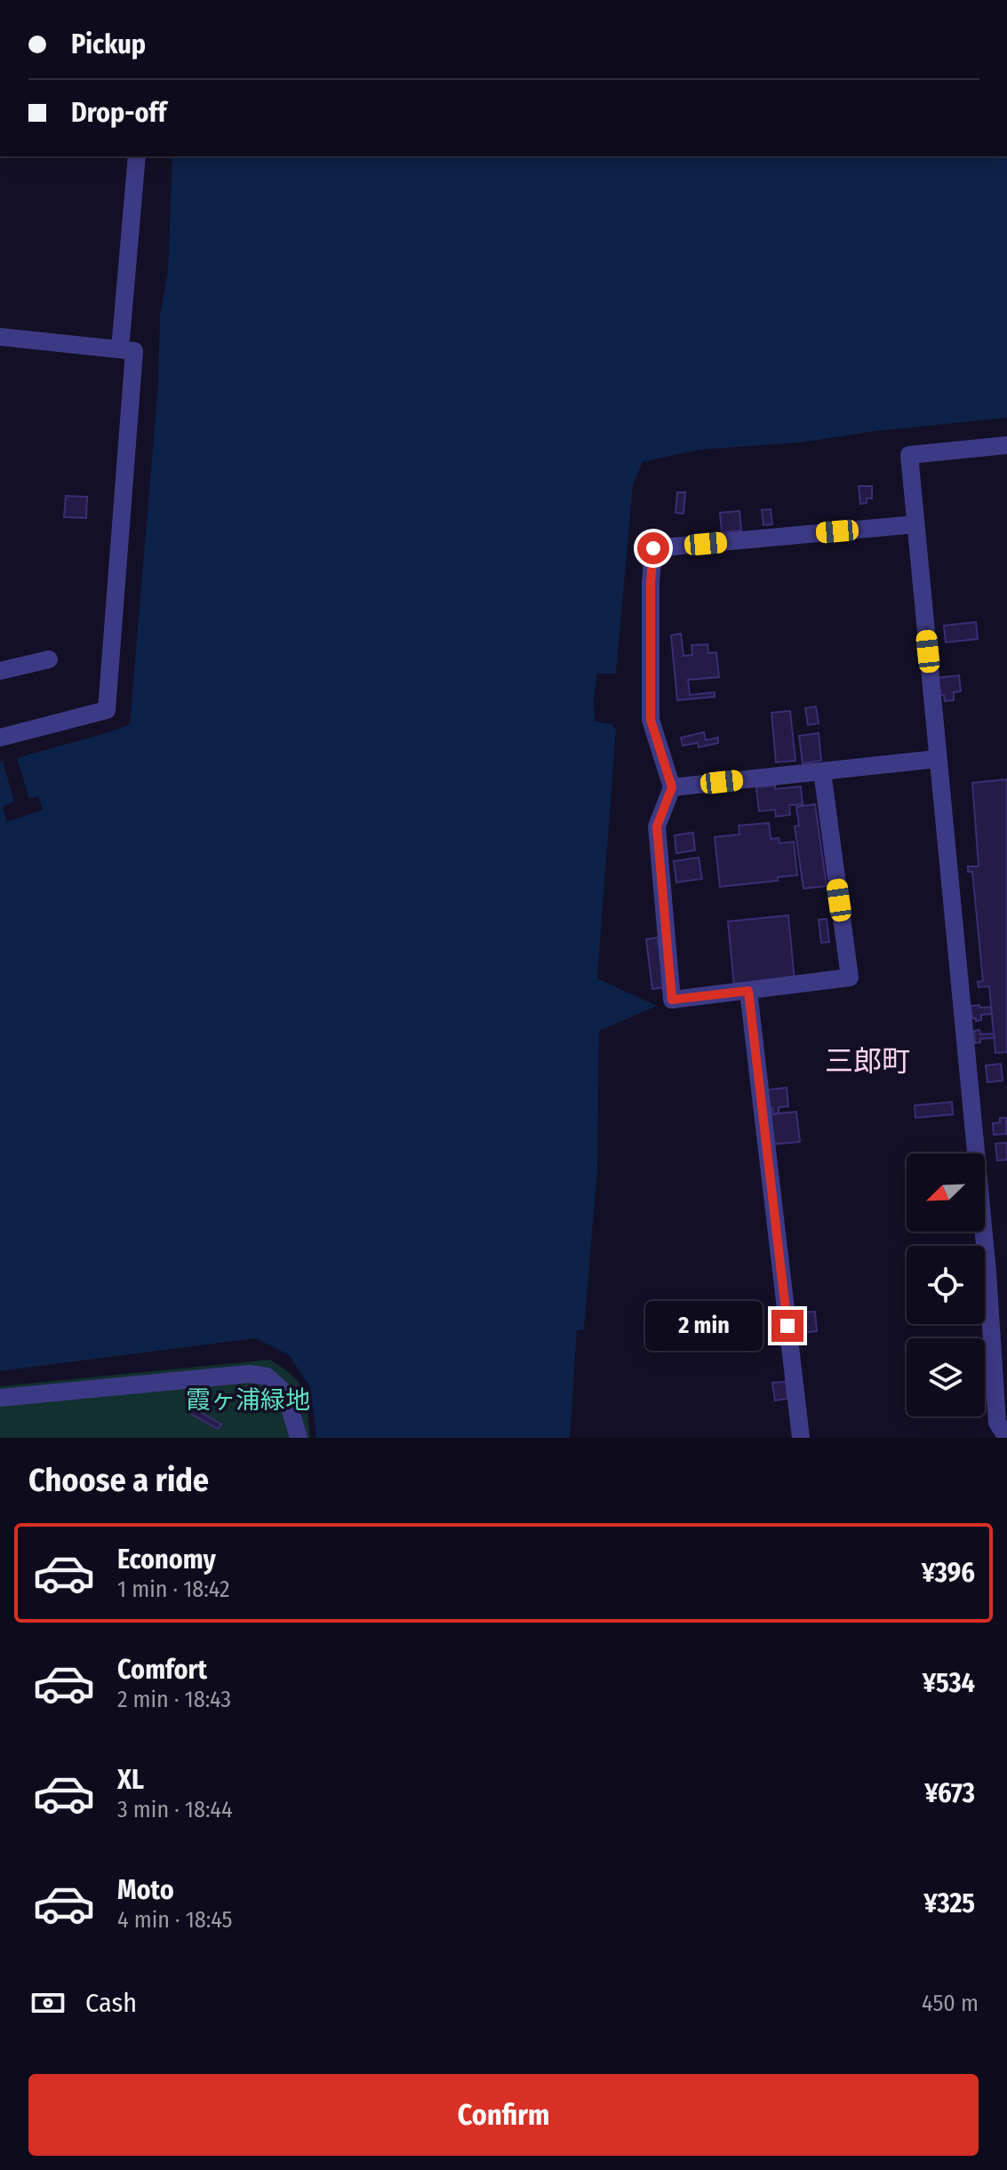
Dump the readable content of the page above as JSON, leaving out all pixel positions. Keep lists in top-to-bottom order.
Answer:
{
  "districts": ["三郎町"],
  "parks": ["霞ヶ浦緑地"],
  "north": "bottom left",
  "page": {
    "banner": ["Pickup", "Drop-off"],
    "bubble": "2 min",
    "heading": "Choose a ride",
    "list": [
      {
        "name": "Economy",
        "note": "1 min · 18:42",
        "value": "¥396"
      },
      {
        "name": "Comfort",
        "note": "2 min · 18:43",
        "value": "¥534"
      },
      {
        "name": "XL",
        "note": "3 min · 18:44",
        "value": "¥673"
      },
      {
        "name": "Moto",
        "note": "4 min · 18:45",
        "value": "¥325"
      }
    ],
    "pay": ["Cash", "450 m"],
    "buttons": "Confirm"
  }
}
